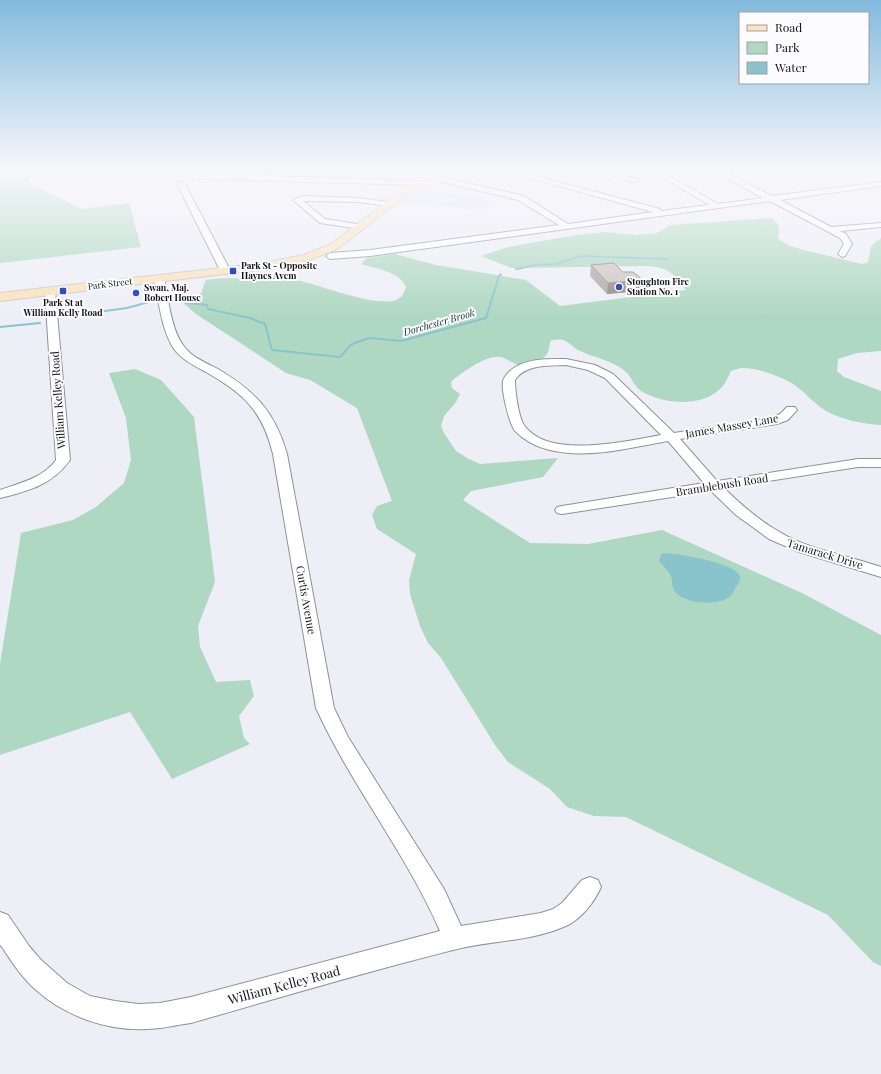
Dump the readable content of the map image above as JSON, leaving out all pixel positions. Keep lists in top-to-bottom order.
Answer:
{
  "streets": {
    "main road": ["Park Street"],
    "street": [
      "William Kelley Road",
      "James Massey Lane",
      "Bramblebush Road",
      "Tamarack Drive",
      "Curtis Avenue"
    ]
  },
  "crossings": [
    ["Park Street", "William Kelley Road"],
    ["Park Street", "Curtis Avenue"],
    ["William Kelley Road", "Curtis Avenue"],
    ["James Massey Lane", "Tamarack Drive"],
    ["Bramblebush Road", "Tamarack Drive"]
  ],
  "water": ["Dorchester Brook"],
  "places": {
    "transit": ["Park St - Opposite Haynes Avem", "Park St at William Kelly Road"],
    "other": ["Stoughton Fire Station No. 1", "Swan, Maj. Robert House"]
  },
  "legend": ["Road", "Park", "Water"]
}
